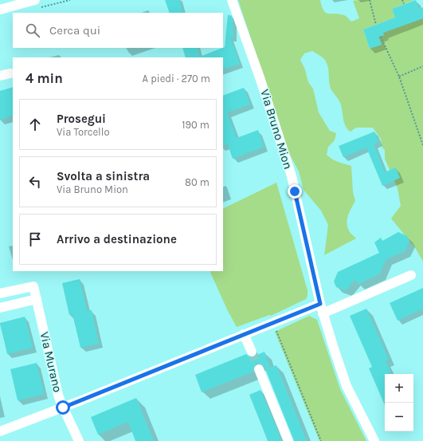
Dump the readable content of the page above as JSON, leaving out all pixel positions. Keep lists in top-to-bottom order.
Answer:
{
  "streets": {
    "street": ["Via Bruno Mion", "Via Murano"]
  },
  "page": {
    "search": "Cerca qui",
    "heading": ["4 min", "A piedi · 270 m"],
    "list": [
      ["Prosegui", "Via Torcello", "190 m"],
      ["Svolta a sinistra", "Via Bruno Mion", "80 m"],
      "Arrivo a destinazione"
    ],
    "map_buttons": ["+", "−"]
  }
}
